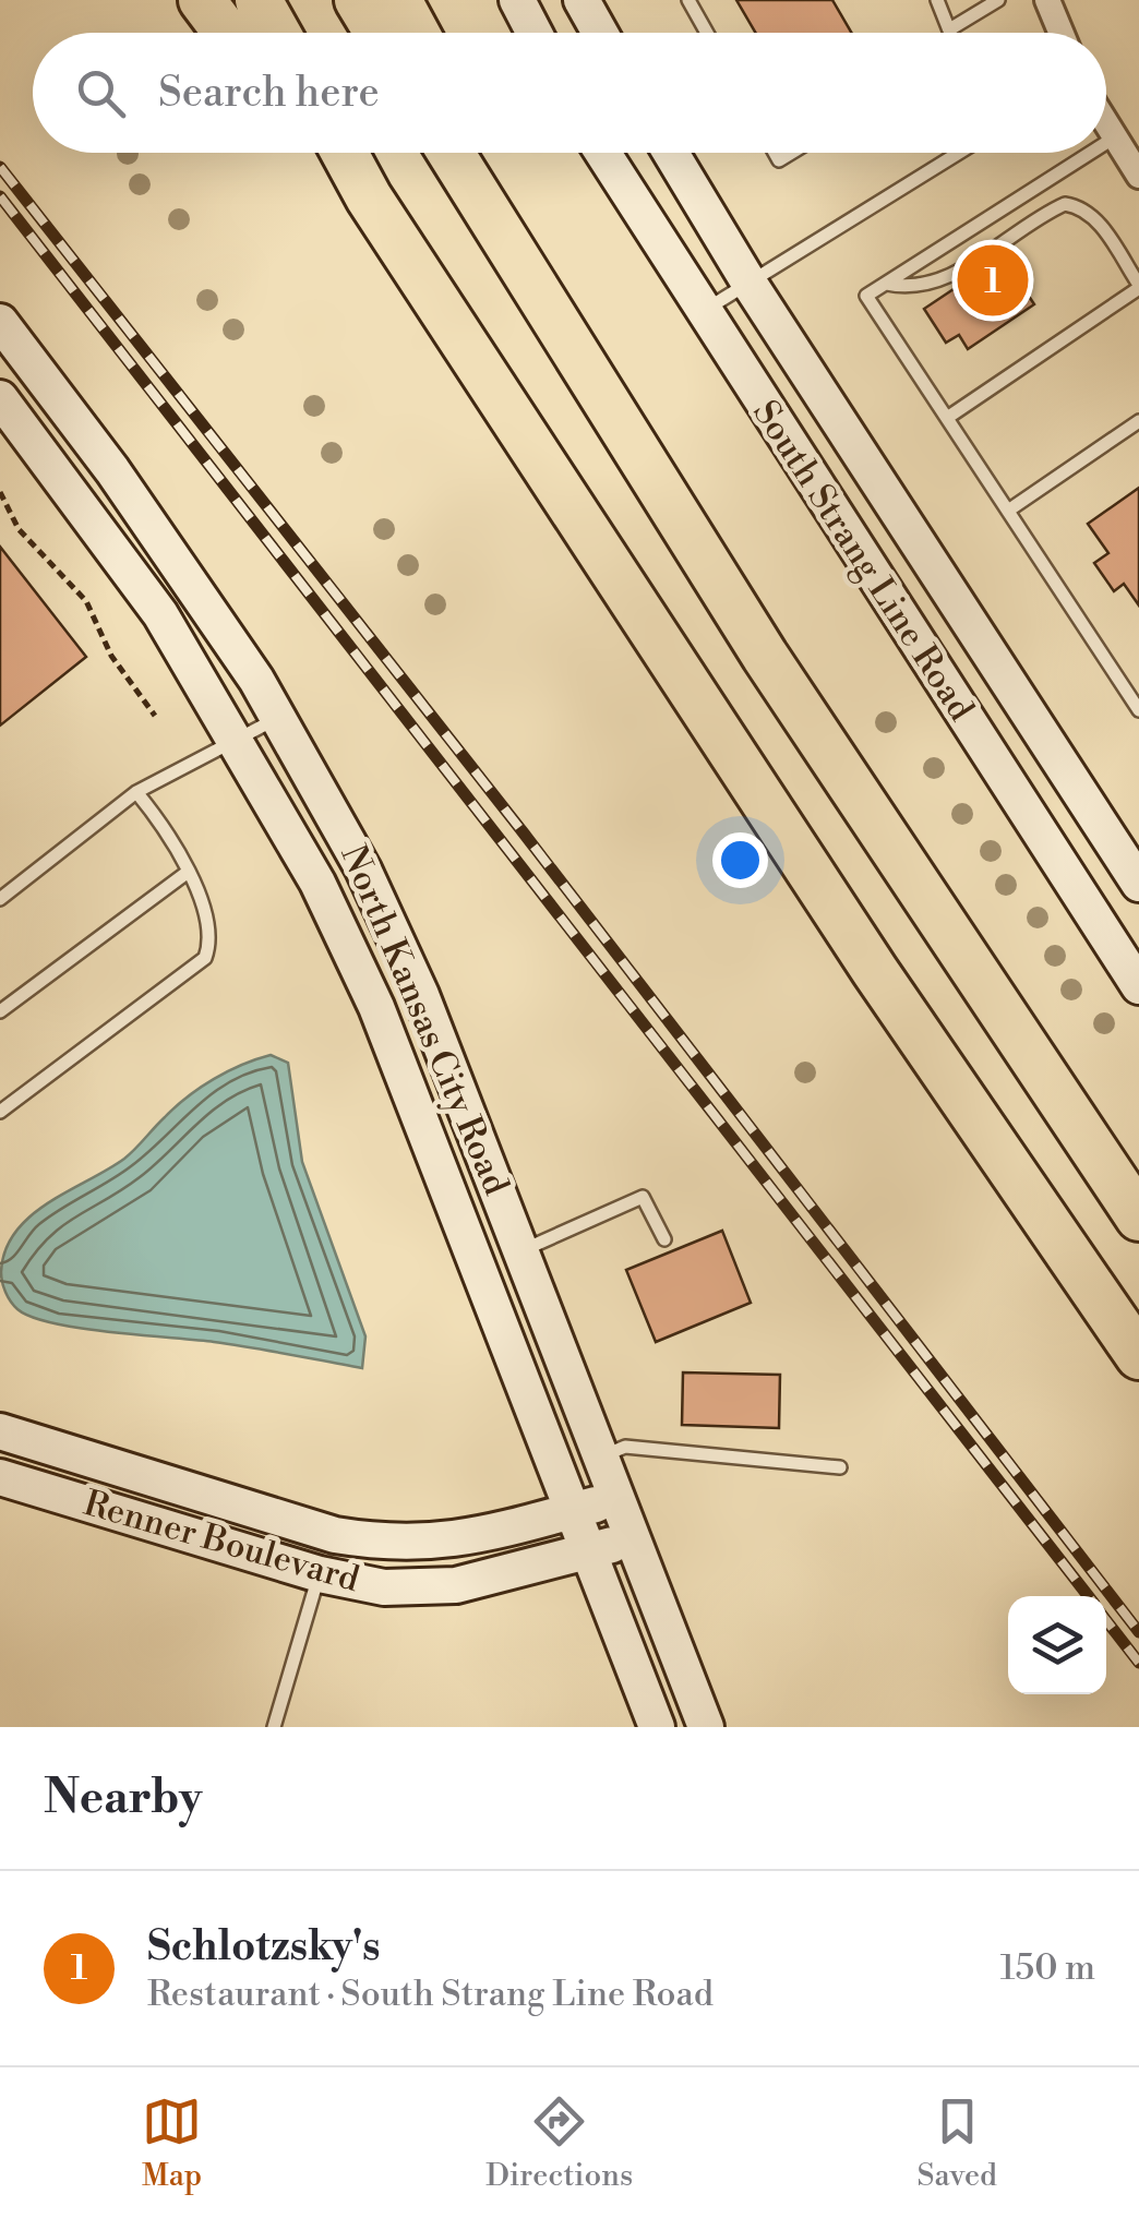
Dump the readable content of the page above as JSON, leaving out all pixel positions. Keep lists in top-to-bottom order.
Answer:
{
  "streets": {
    "main road": ["South Strang Line Road", "North Kansas City Road", "Renner Boulevard"]
  },
  "crossings": [
    ["North Kansas City Road", "Renner Boulevard"]
  ],
  "page": {
    "search": "Search here",
    "pins": "1",
    "heading": "Nearby",
    "list": [
      {
        "mark": "1",
        "name": "Schlotzsky's",
        "note": "Restaurant · South Strang Line Road",
        "value": "150 m"
      }
    ],
    "nav": ["Map", "Directions", "Saved"]
  }
}
